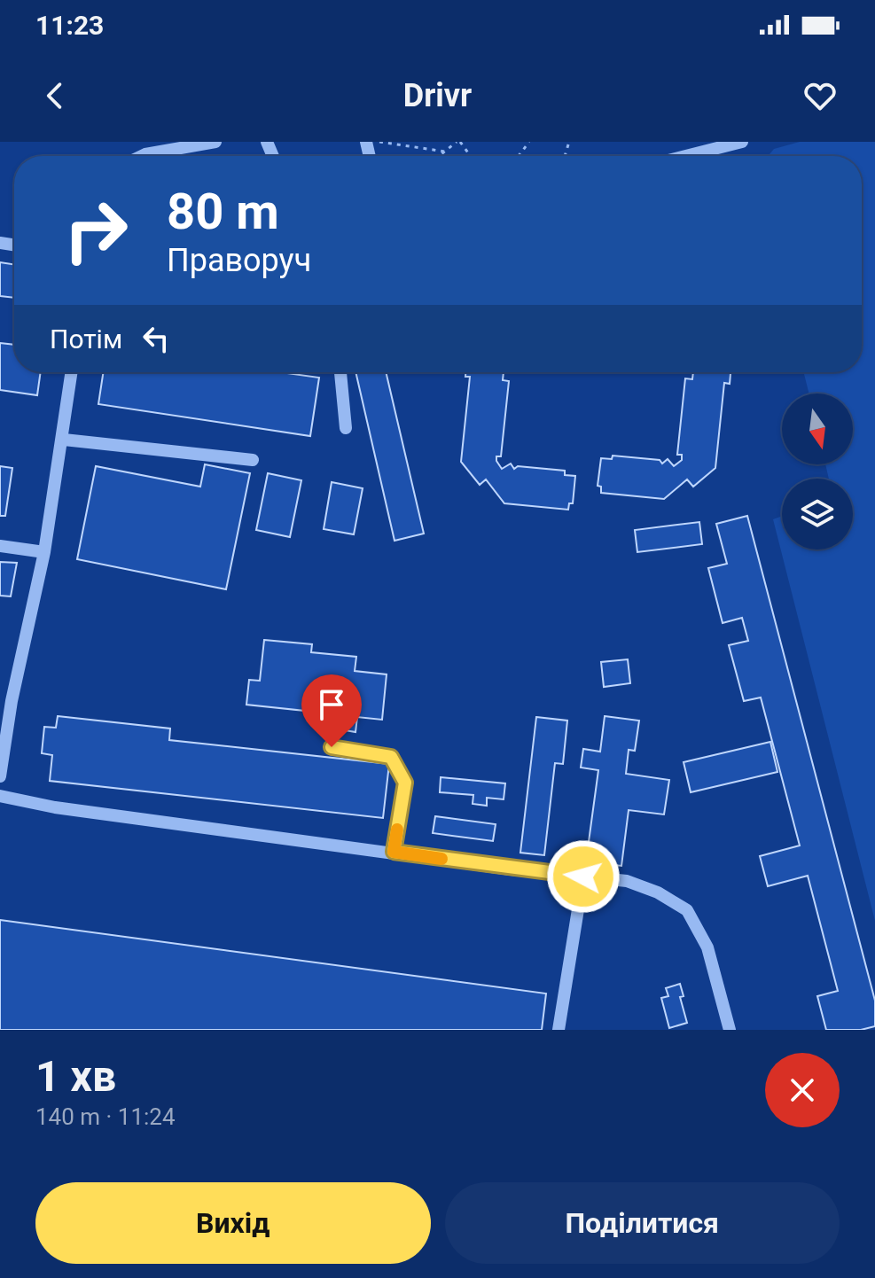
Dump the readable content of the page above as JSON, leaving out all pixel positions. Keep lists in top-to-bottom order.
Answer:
{
  "north": "bottom",
  "page": {
    "status": "11:23",
    "header": "Drivr",
    "turn": ["80 m", "Праворуч"],
    "then": "Потім",
    "heading": ["1 хв", "140 m · 11:24"],
    "buttons": ["Вихід", "Поділитися"]
  }
}
